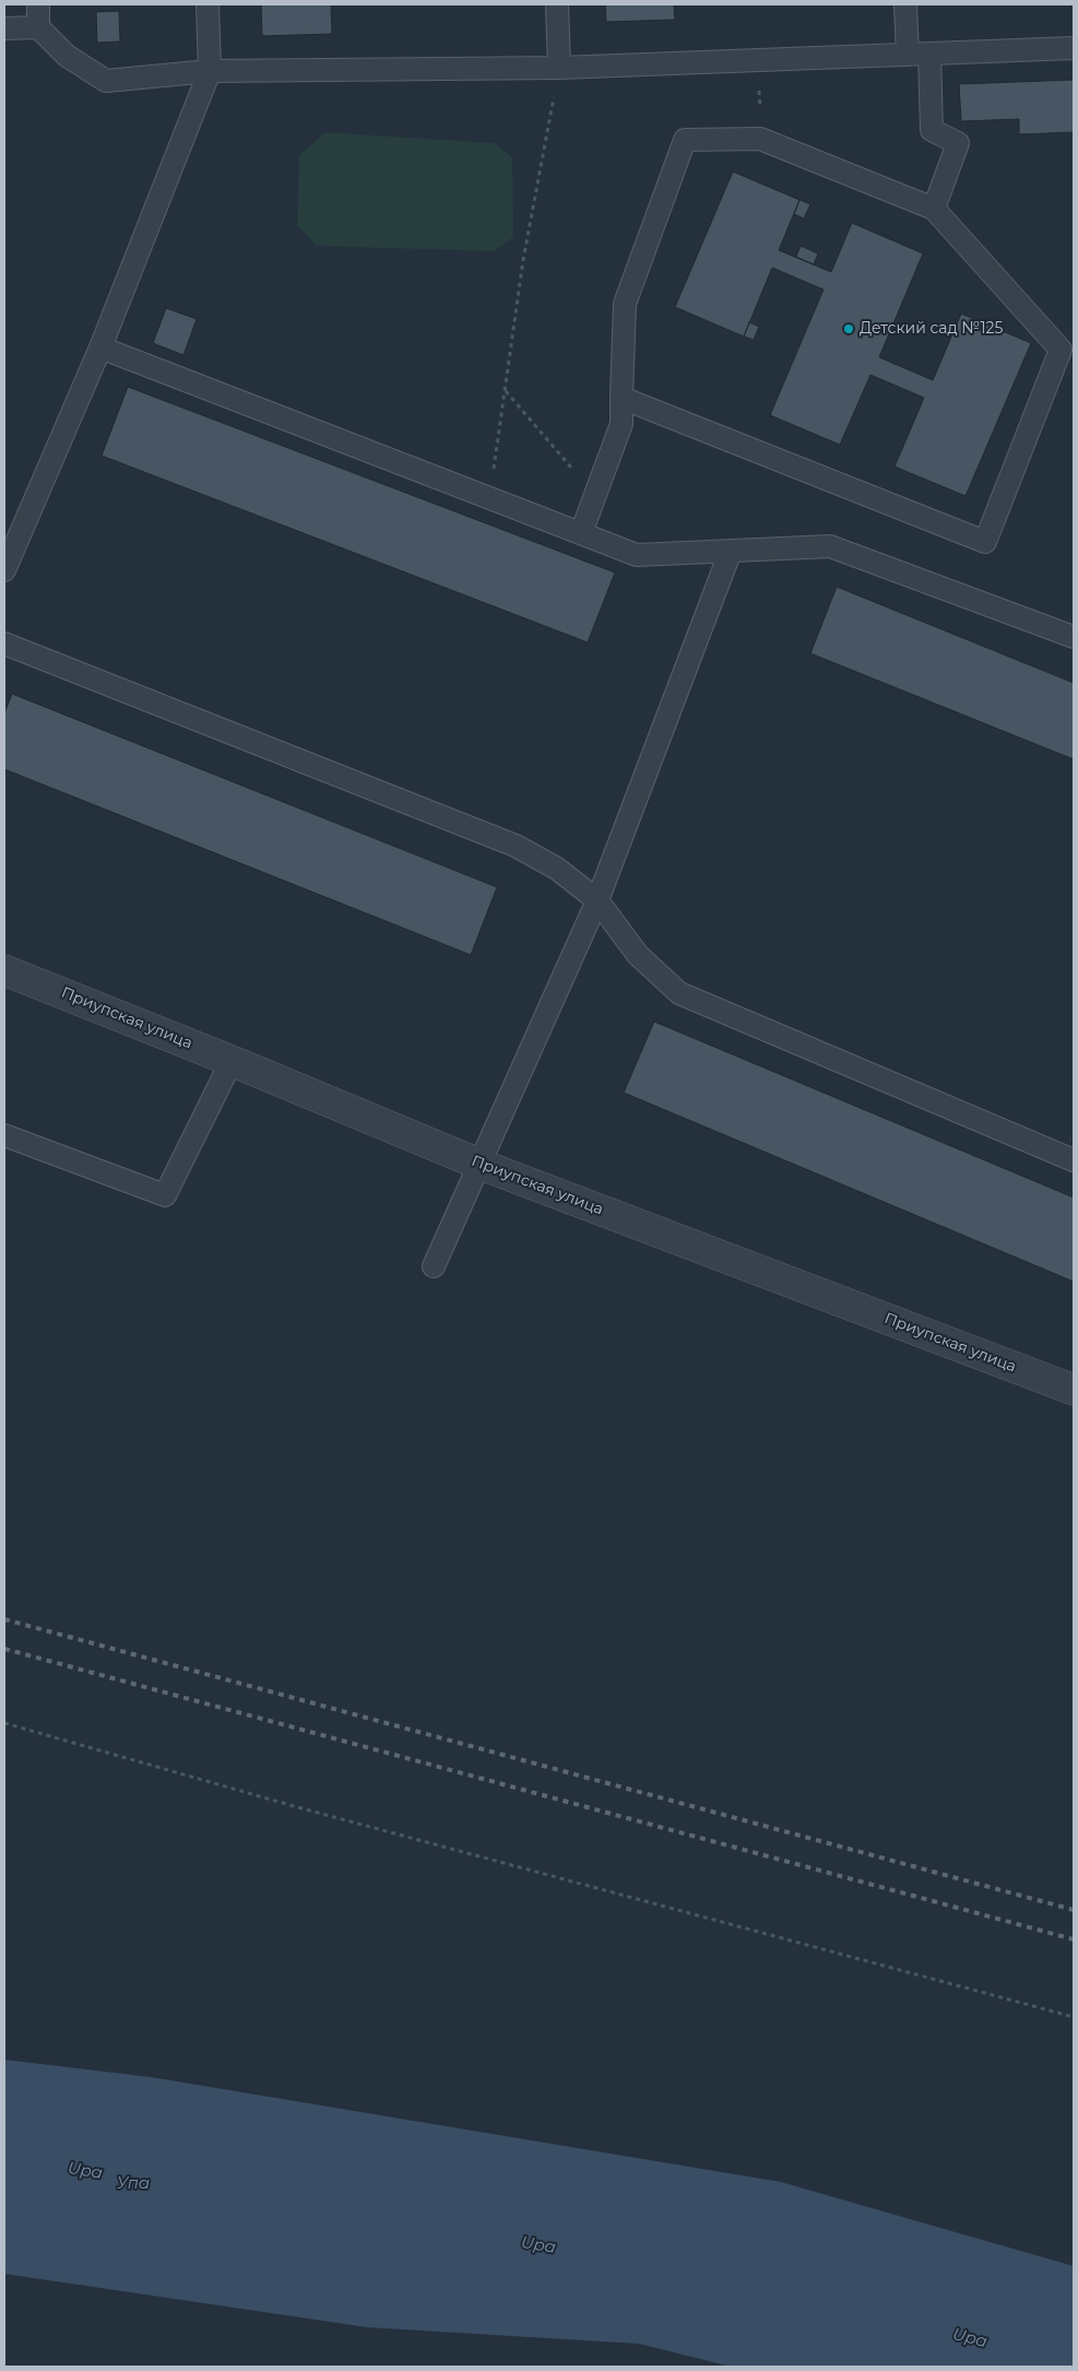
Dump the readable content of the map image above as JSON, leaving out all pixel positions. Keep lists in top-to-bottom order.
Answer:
{
  "streets": {
    "street": ["Приупская улица"]
  },
  "water": ["Upa", "Упа"],
  "places": ["Детский сад №125"]
}
